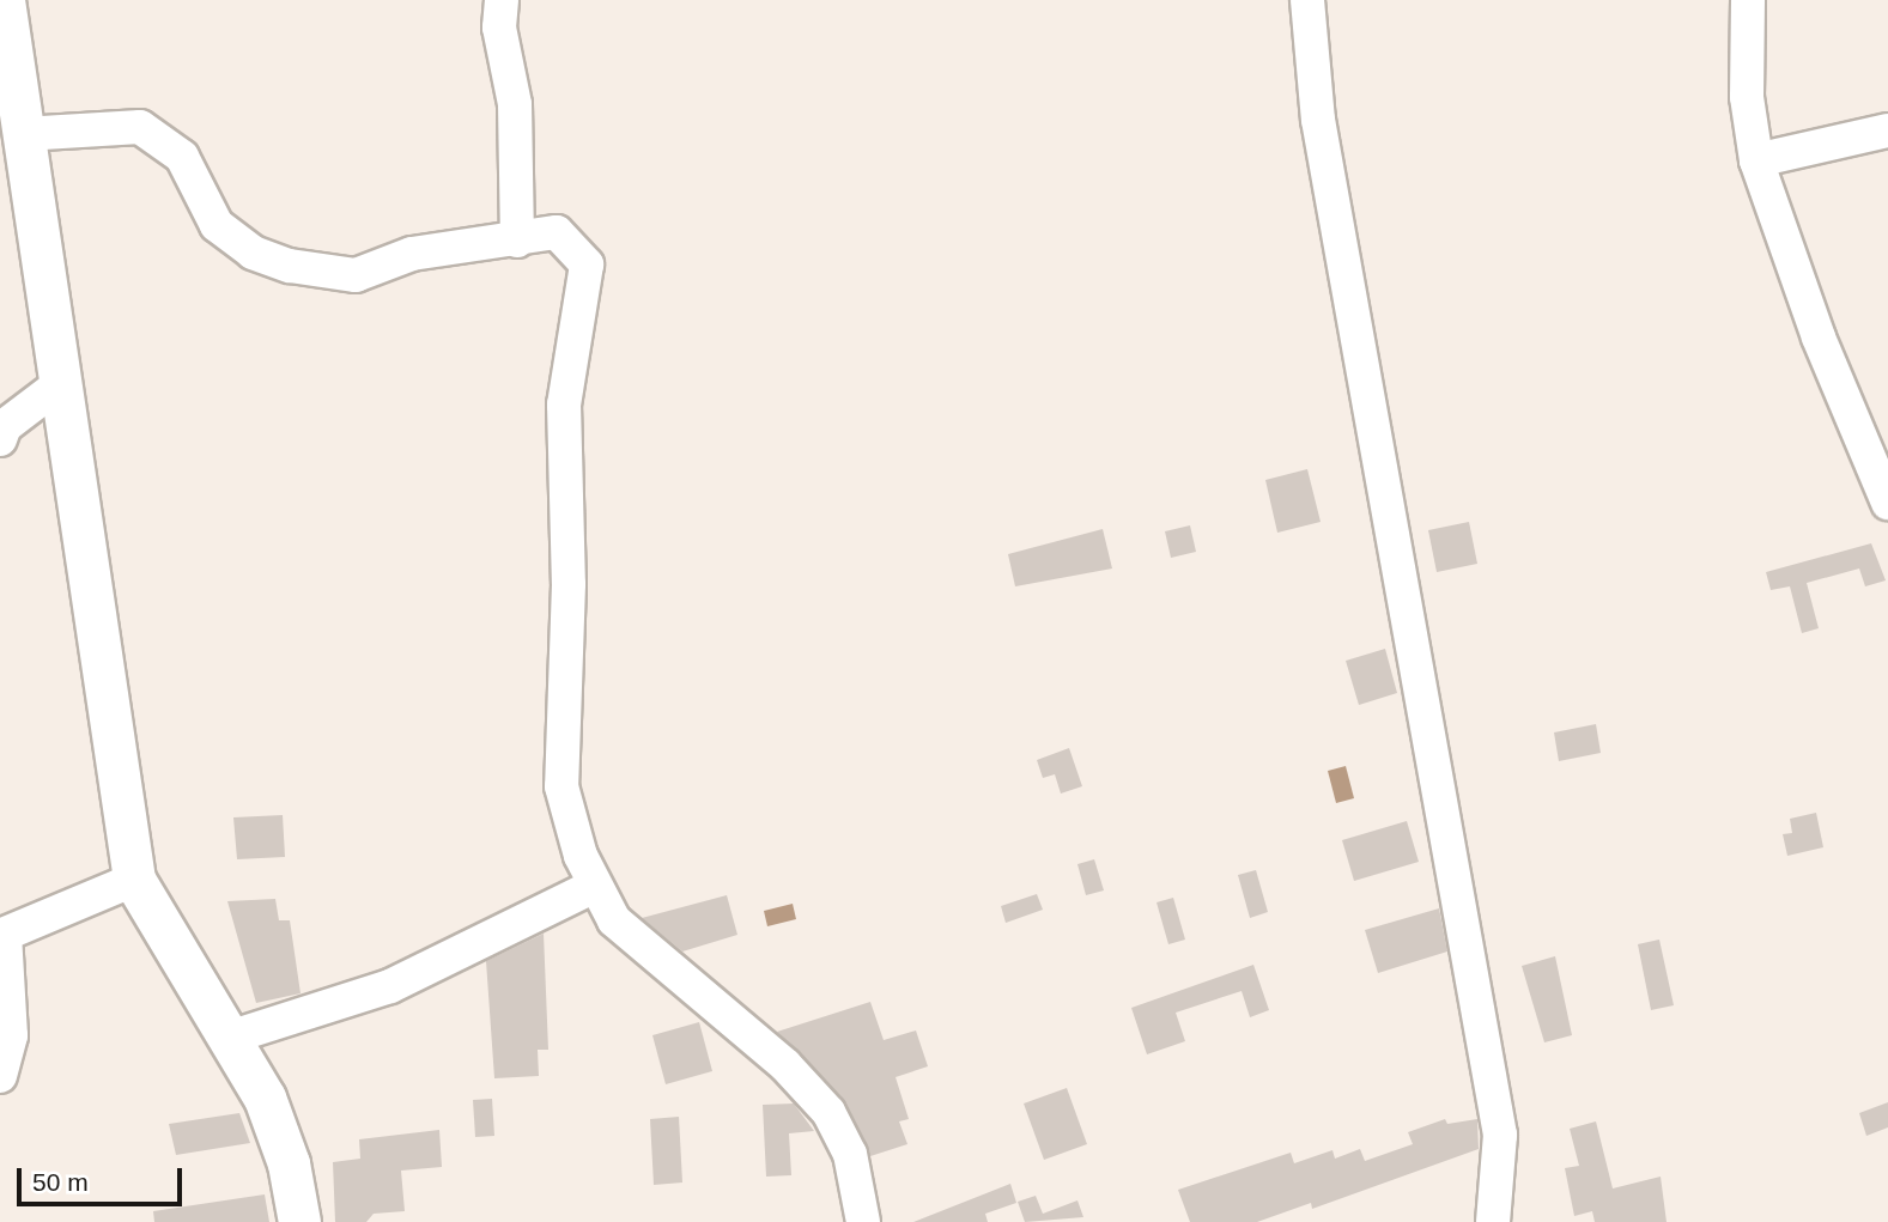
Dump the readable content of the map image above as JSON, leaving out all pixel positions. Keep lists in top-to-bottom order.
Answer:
{
  "scale_bar": "50 m"
}
